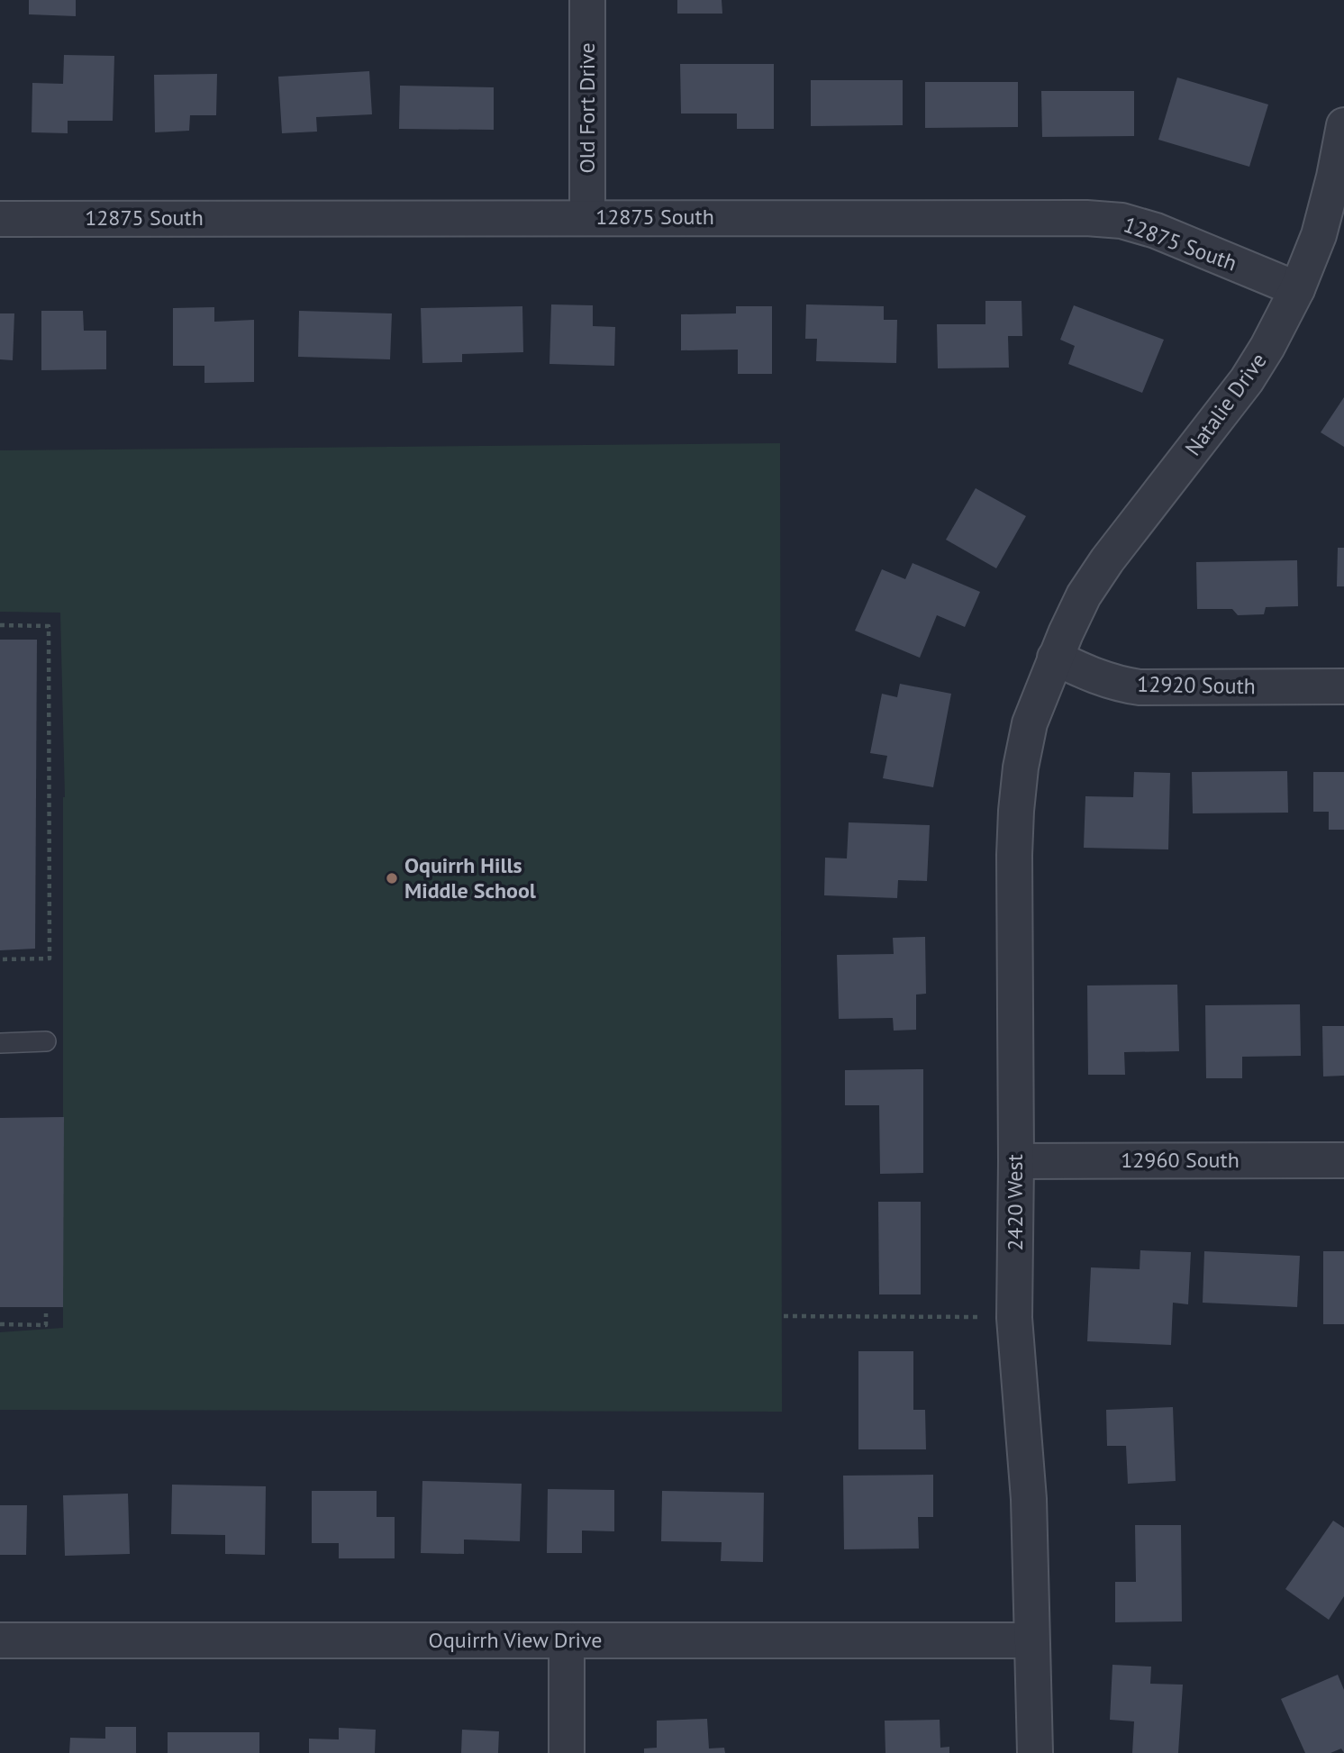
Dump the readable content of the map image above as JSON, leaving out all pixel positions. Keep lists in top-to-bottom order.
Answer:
{
  "streets": {
    "street": [
      "Old Fort Drive",
      "12875 South",
      "Natalie Drive",
      "12920 South",
      "12960 South",
      "2420 West",
      "Oquirrh View Drive"
    ]
  },
  "crossings": [
    ["Old Fort Drive", "12875 South"],
    ["12875 South", "Natalie Drive"],
    ["Natalie Drive", "12920 South"],
    ["Natalie Drive", "2420 West"],
    ["12920 South", "2420 West"],
    ["12960 South", "2420 West"],
    ["2420 West", "Oquirrh View Drive"]
  ],
  "places": ["Oquirrh Hills Middle School"]
}
